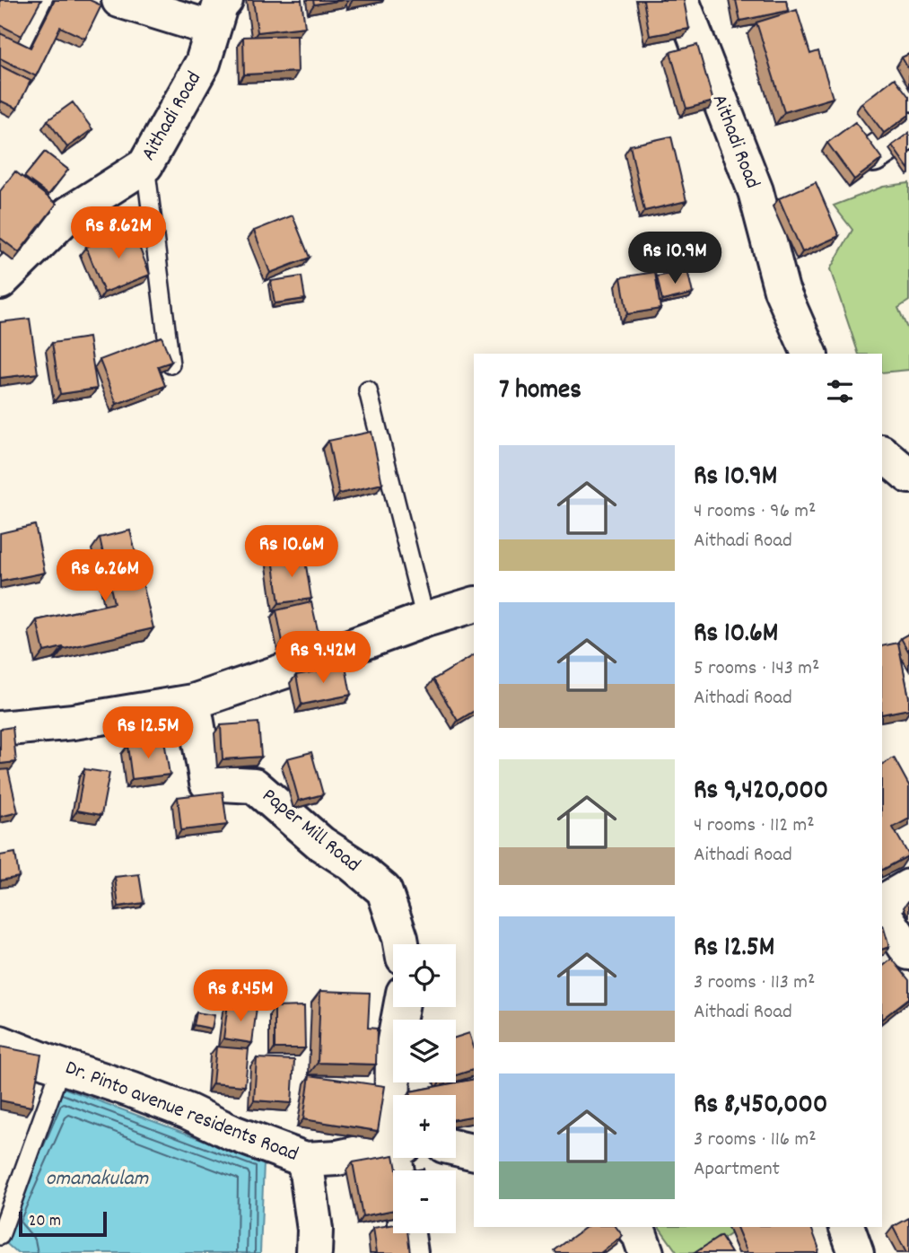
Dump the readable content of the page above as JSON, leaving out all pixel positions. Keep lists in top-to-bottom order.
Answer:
{
  "streets": {
    "street": ["Aithadi Road", "Paper Mill Road", "Dr. Pinto avenue residents Road"]
  },
  "water": ["omanakulam"],
  "scale_bar": "20 m",
  "page": {
    "price": [
      "Rs 8.62M",
      "Rs 10.9M",
      "Rs 10.6M",
      "Rs 6.26M",
      "Rs 9.42M",
      "Rs 12.5M",
      "Rs 8.45M"
    ],
    "heading": "7 homes",
    "list": [
      {
        "name": "Rs 10.9M",
        "note": "4 rooms · 96 m² · Aithadi Road"
      },
      {
        "name": "Rs 10.6M",
        "note": "5 rooms · 143 m² · Aithadi Road"
      },
      {
        "name": "Rs 9,420,000",
        "note": "4 rooms · 112 m² · Aithadi Road"
      },
      {
        "name": "Rs 12.5M",
        "note": "3 rooms · 113 m² · Aithadi Road"
      },
      {
        "name": "Rs 8,450,000",
        "note": "3 rooms · 116 m² · Apartment"
      }
    ],
    "map_buttons": ["+", "−"],
    "scale": "20 m"
  }
}
